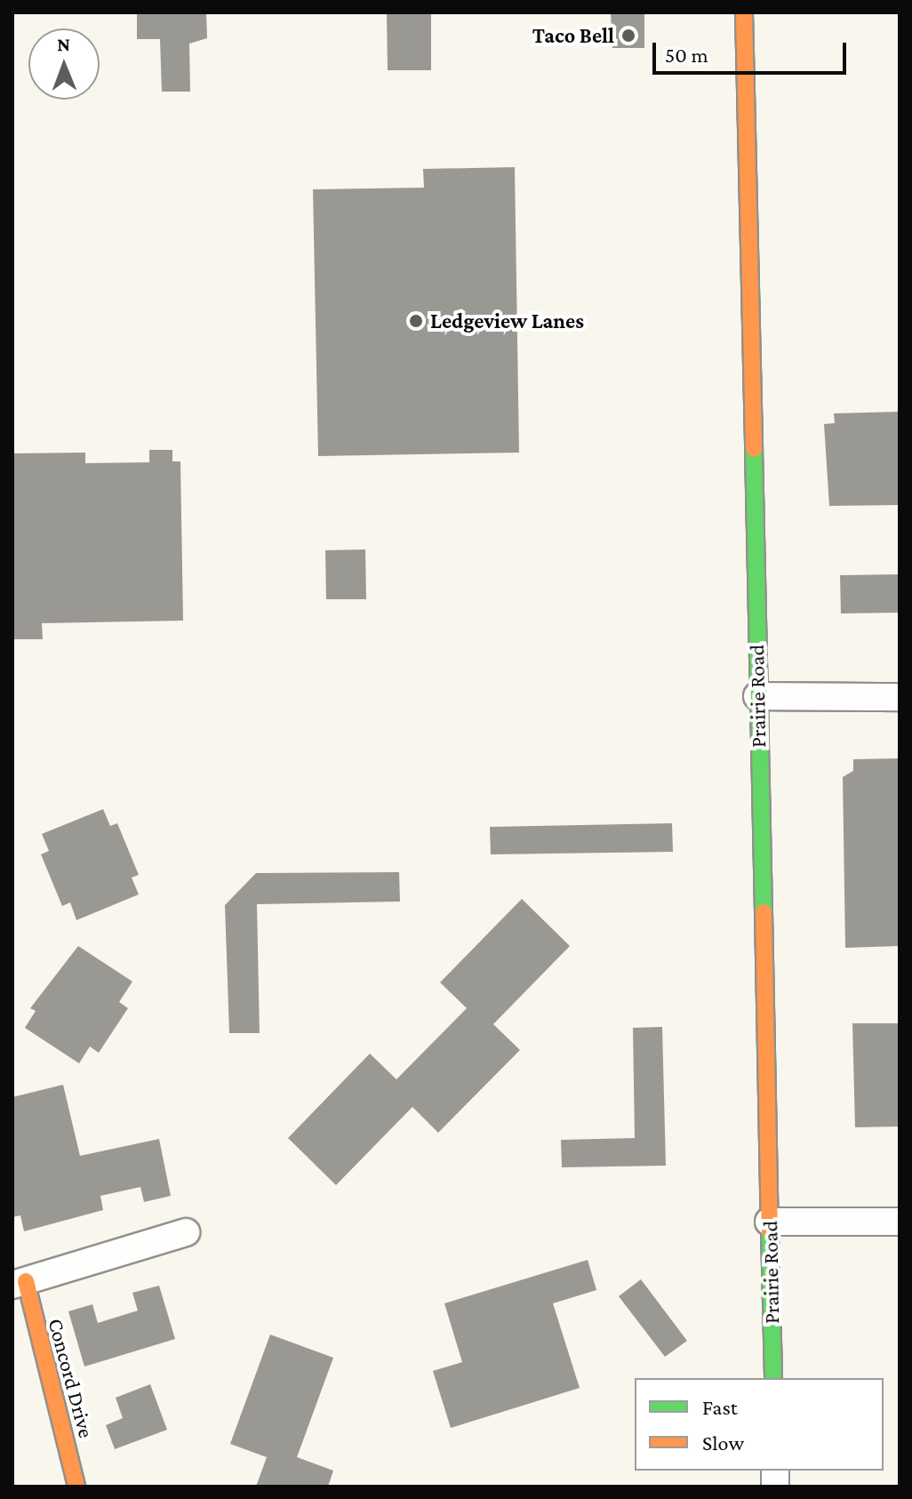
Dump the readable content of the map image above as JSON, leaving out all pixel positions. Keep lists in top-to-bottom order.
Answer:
{
  "streets": {
    "street": ["Prairie Road", "Concord Drive"]
  },
  "places": ["Taco Bell", "Ledgeview Lanes"],
  "legend": ["Fast", "Slow"],
  "scale_bar": "50 m",
  "north": "top"
}
